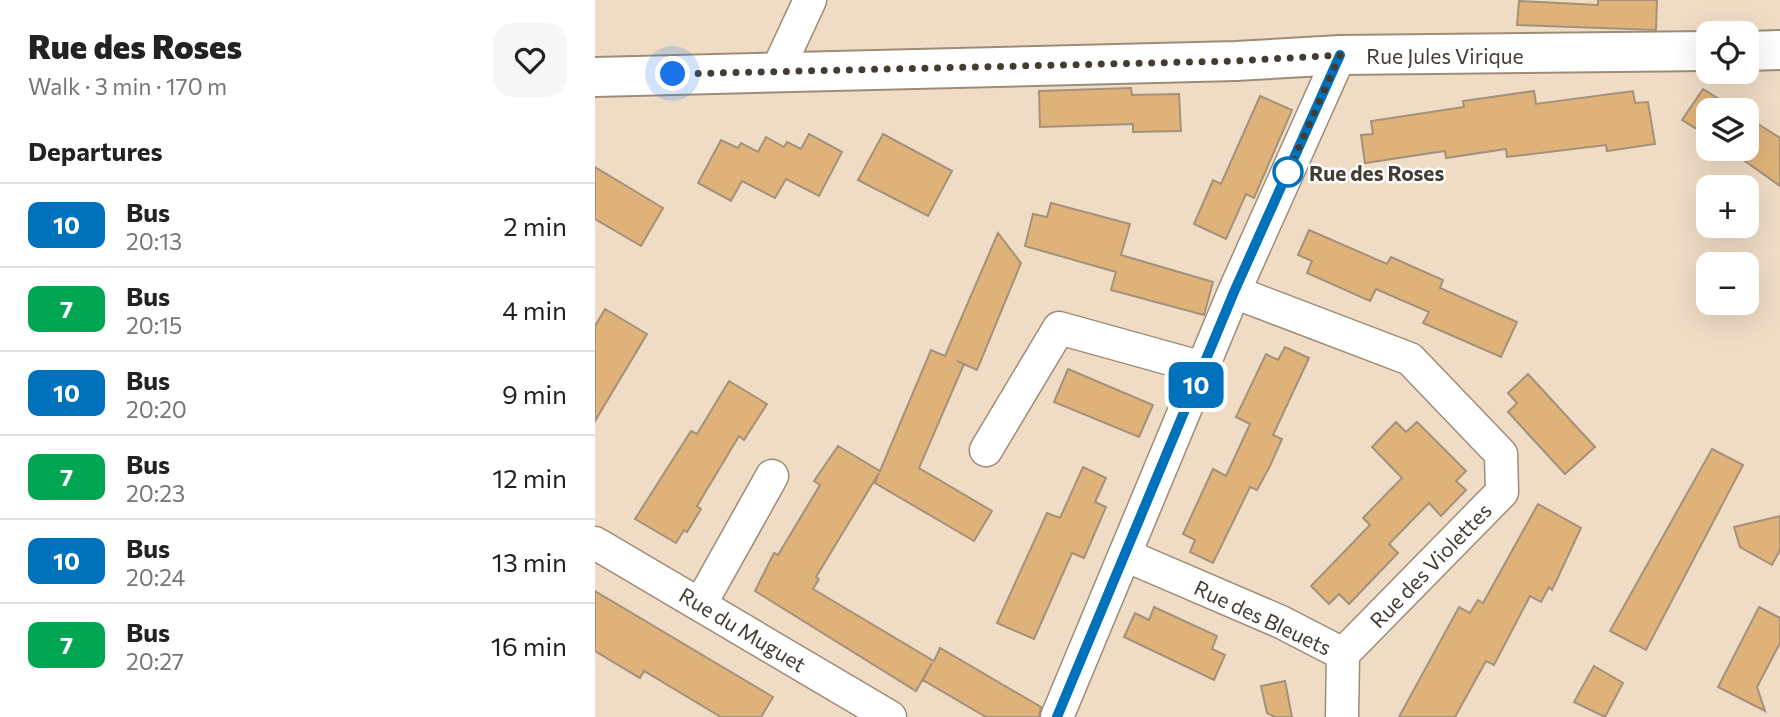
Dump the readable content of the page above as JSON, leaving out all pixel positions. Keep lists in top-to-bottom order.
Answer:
{
  "streets": {
    "street": [
      "Rue Jules Virique",
      "Rue des Violettes",
      "Rue des Bleuets",
      "Rue du Muguet"
    ]
  },
  "crossings": [
    ["Rue des Violettes", "Rue des Bleuets"]
  ],
  "places": ["Rue des Roses"],
  "lines": ["bus line 10"],
  "page": {
    "heading": [
      ["Rue des Roses", "Walk · 3 min · 170 m"],
      "Departures"
    ],
    "on_map": "10",
    "map_buttons": ["+", "−"],
    "list": [
      {
        "mark": "10",
        "name": "Bus",
        "note": "20:13",
        "value": "2 min"
      },
      {
        "mark": "7",
        "name": "Bus",
        "note": "20:15",
        "value": "4 min"
      },
      {
        "mark": "10",
        "name": "Bus",
        "note": "20:20",
        "value": "9 min"
      },
      {
        "mark": "7",
        "name": "Bus",
        "note": "20:23",
        "value": "12 min"
      },
      {
        "mark": "10",
        "name": "Bus",
        "note": "20:24",
        "value": "13 min"
      },
      {
        "mark": "7",
        "name": "Bus",
        "note": "20:27",
        "value": "16 min"
      }
    ]
  }
}
